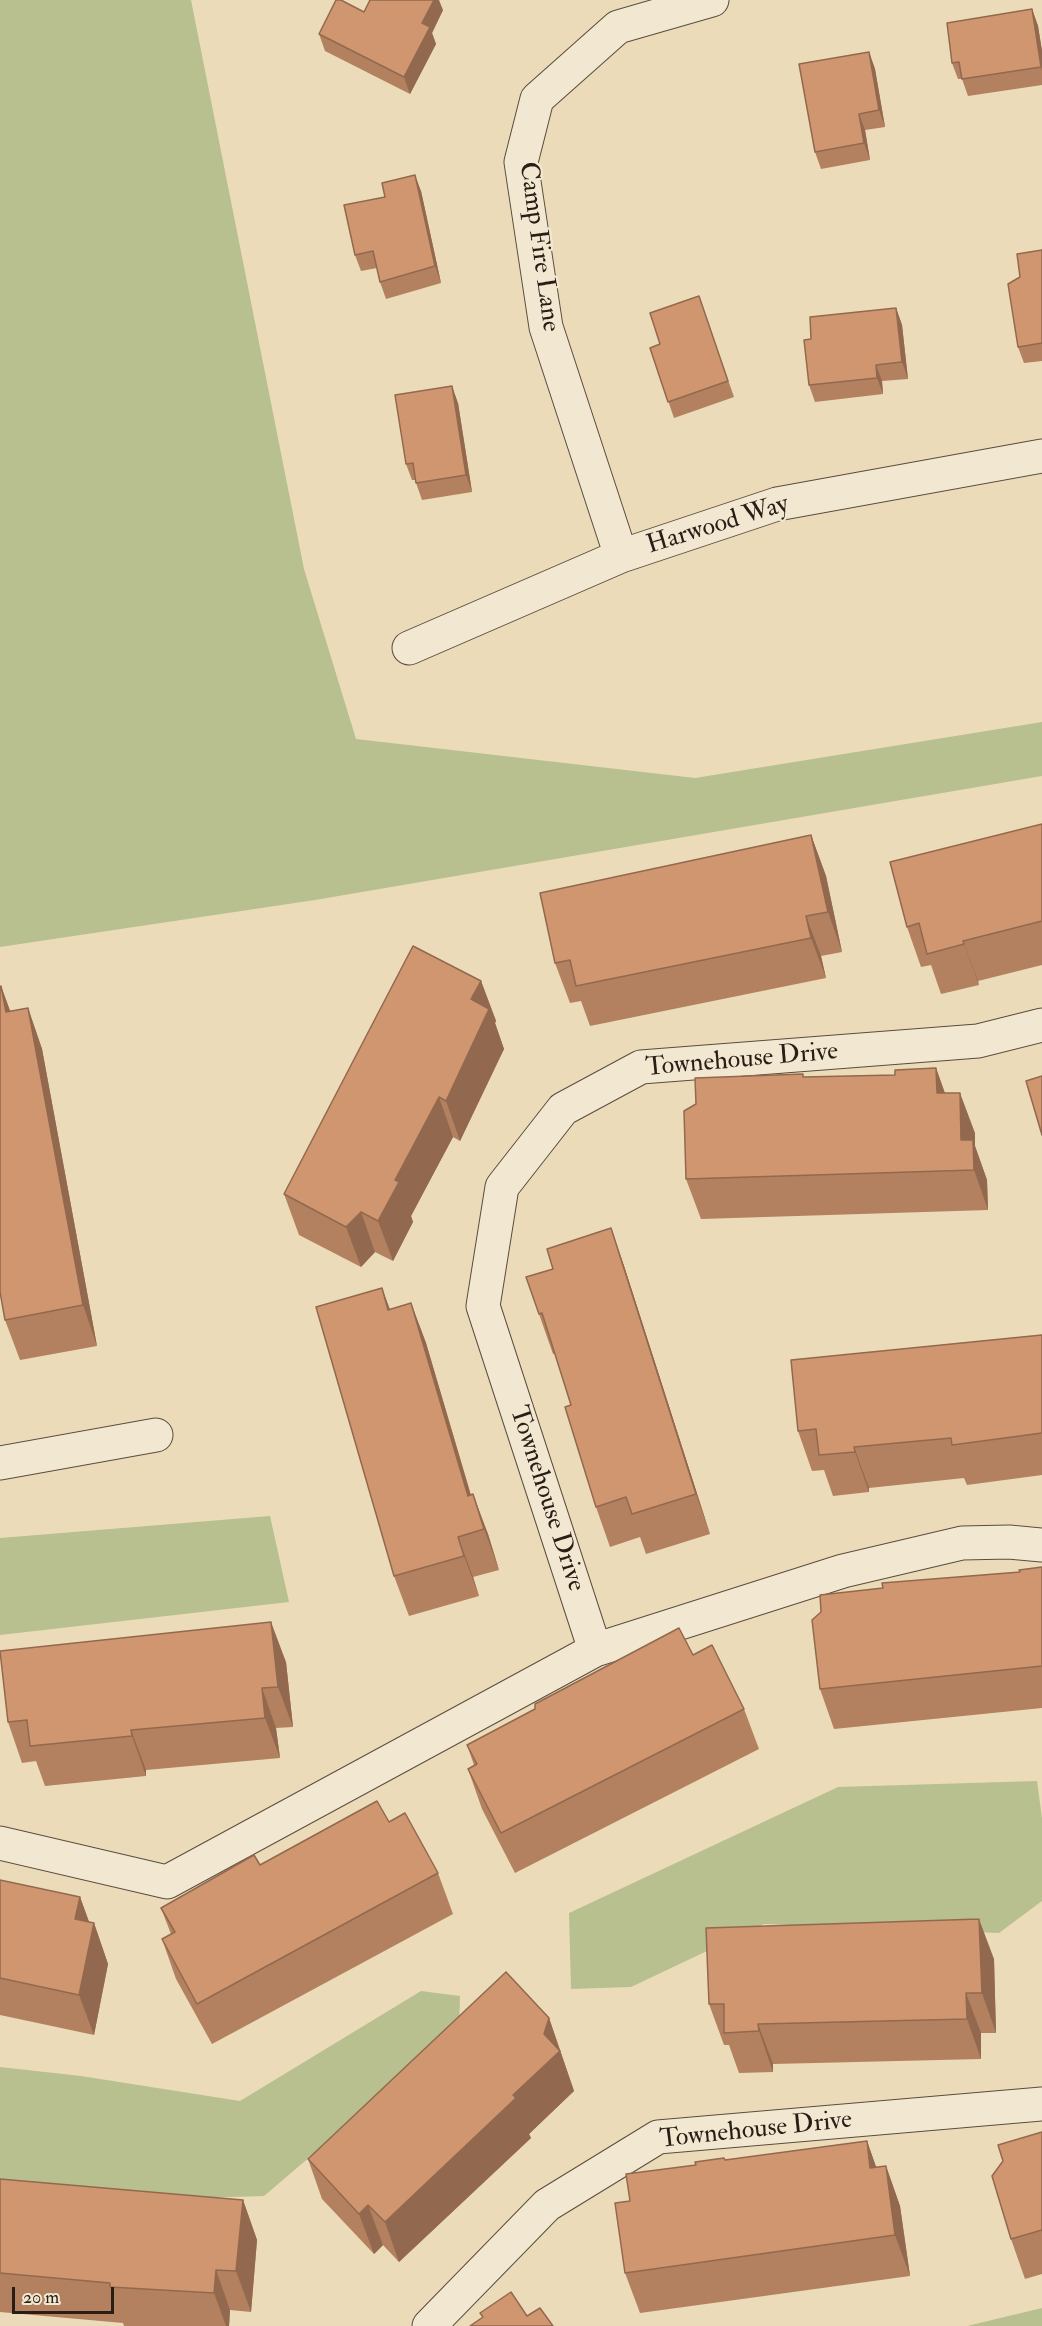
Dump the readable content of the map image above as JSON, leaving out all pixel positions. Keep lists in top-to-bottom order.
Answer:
{
  "streets": {
    "street": ["Camp Fire Lane", "Harwood Way", "Townehouse Drive"]
  },
  "crossings": [
    ["Camp Fire Lane", "Harwood Way"]
  ],
  "scale_bar": "20 m"
}
